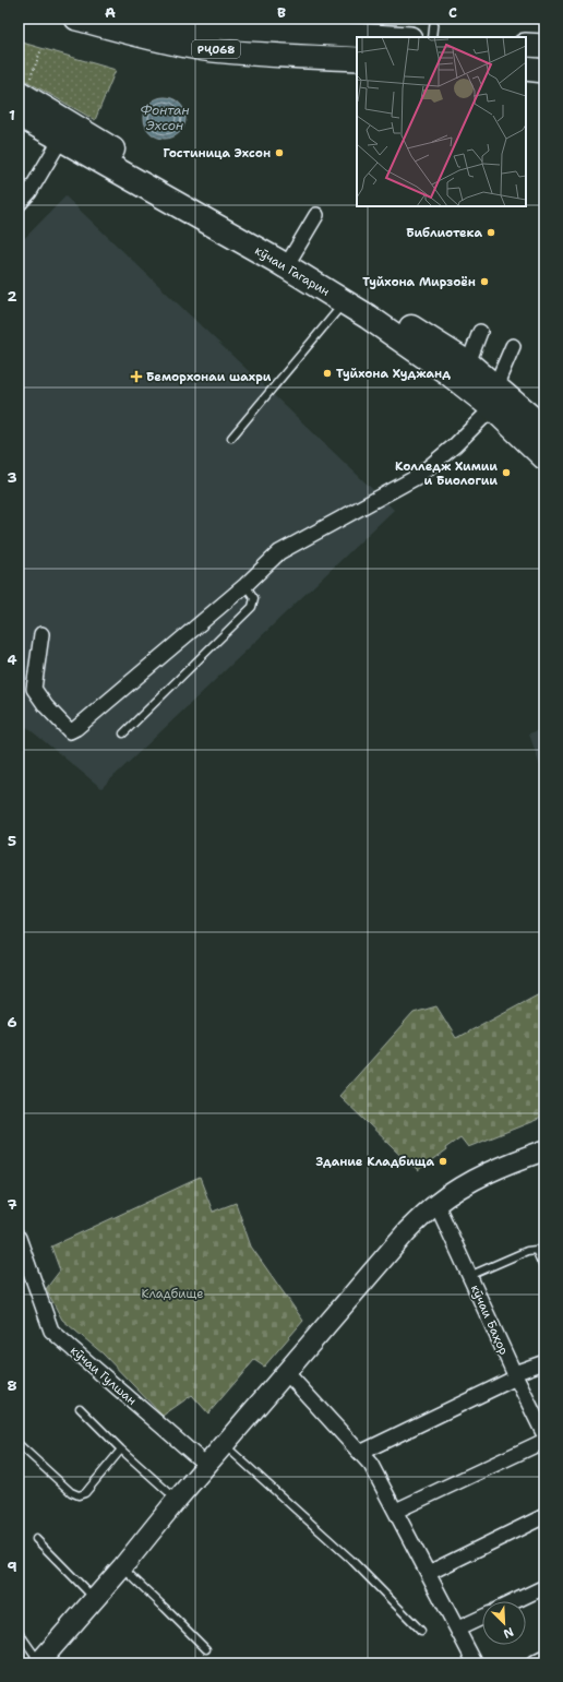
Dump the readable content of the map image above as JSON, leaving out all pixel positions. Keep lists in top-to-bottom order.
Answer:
{
  "streets": {
    "highway": ["кӯчаи Гагарин"],
    "main road": ["РҶ068"],
    "street": ["кӯчаи Баҳор", "кӯчаи Гулшан"]
  },
  "water": ["Фонтан Эхсон"],
  "parks": ["Кладбище"],
  "places": {
    "other": [
      "Гостиница Эхсон",
      "Библиотека",
      "Туйхона Мирзоён",
      "Туйхона Худжанд",
      "Колледж Химии и Биологии",
      "Здание Кладбища"
    ],
    "health": ["Беморхонаи шахри"]
  },
  "north": "bottom right",
  "grid": {
    "columns": ["A", "B", "C"],
    "rows": [
      "1",
      "2",
      "3",
      "4",
      "5",
      "6",
      "7",
      "8",
      "9"
    ]
  }
}
